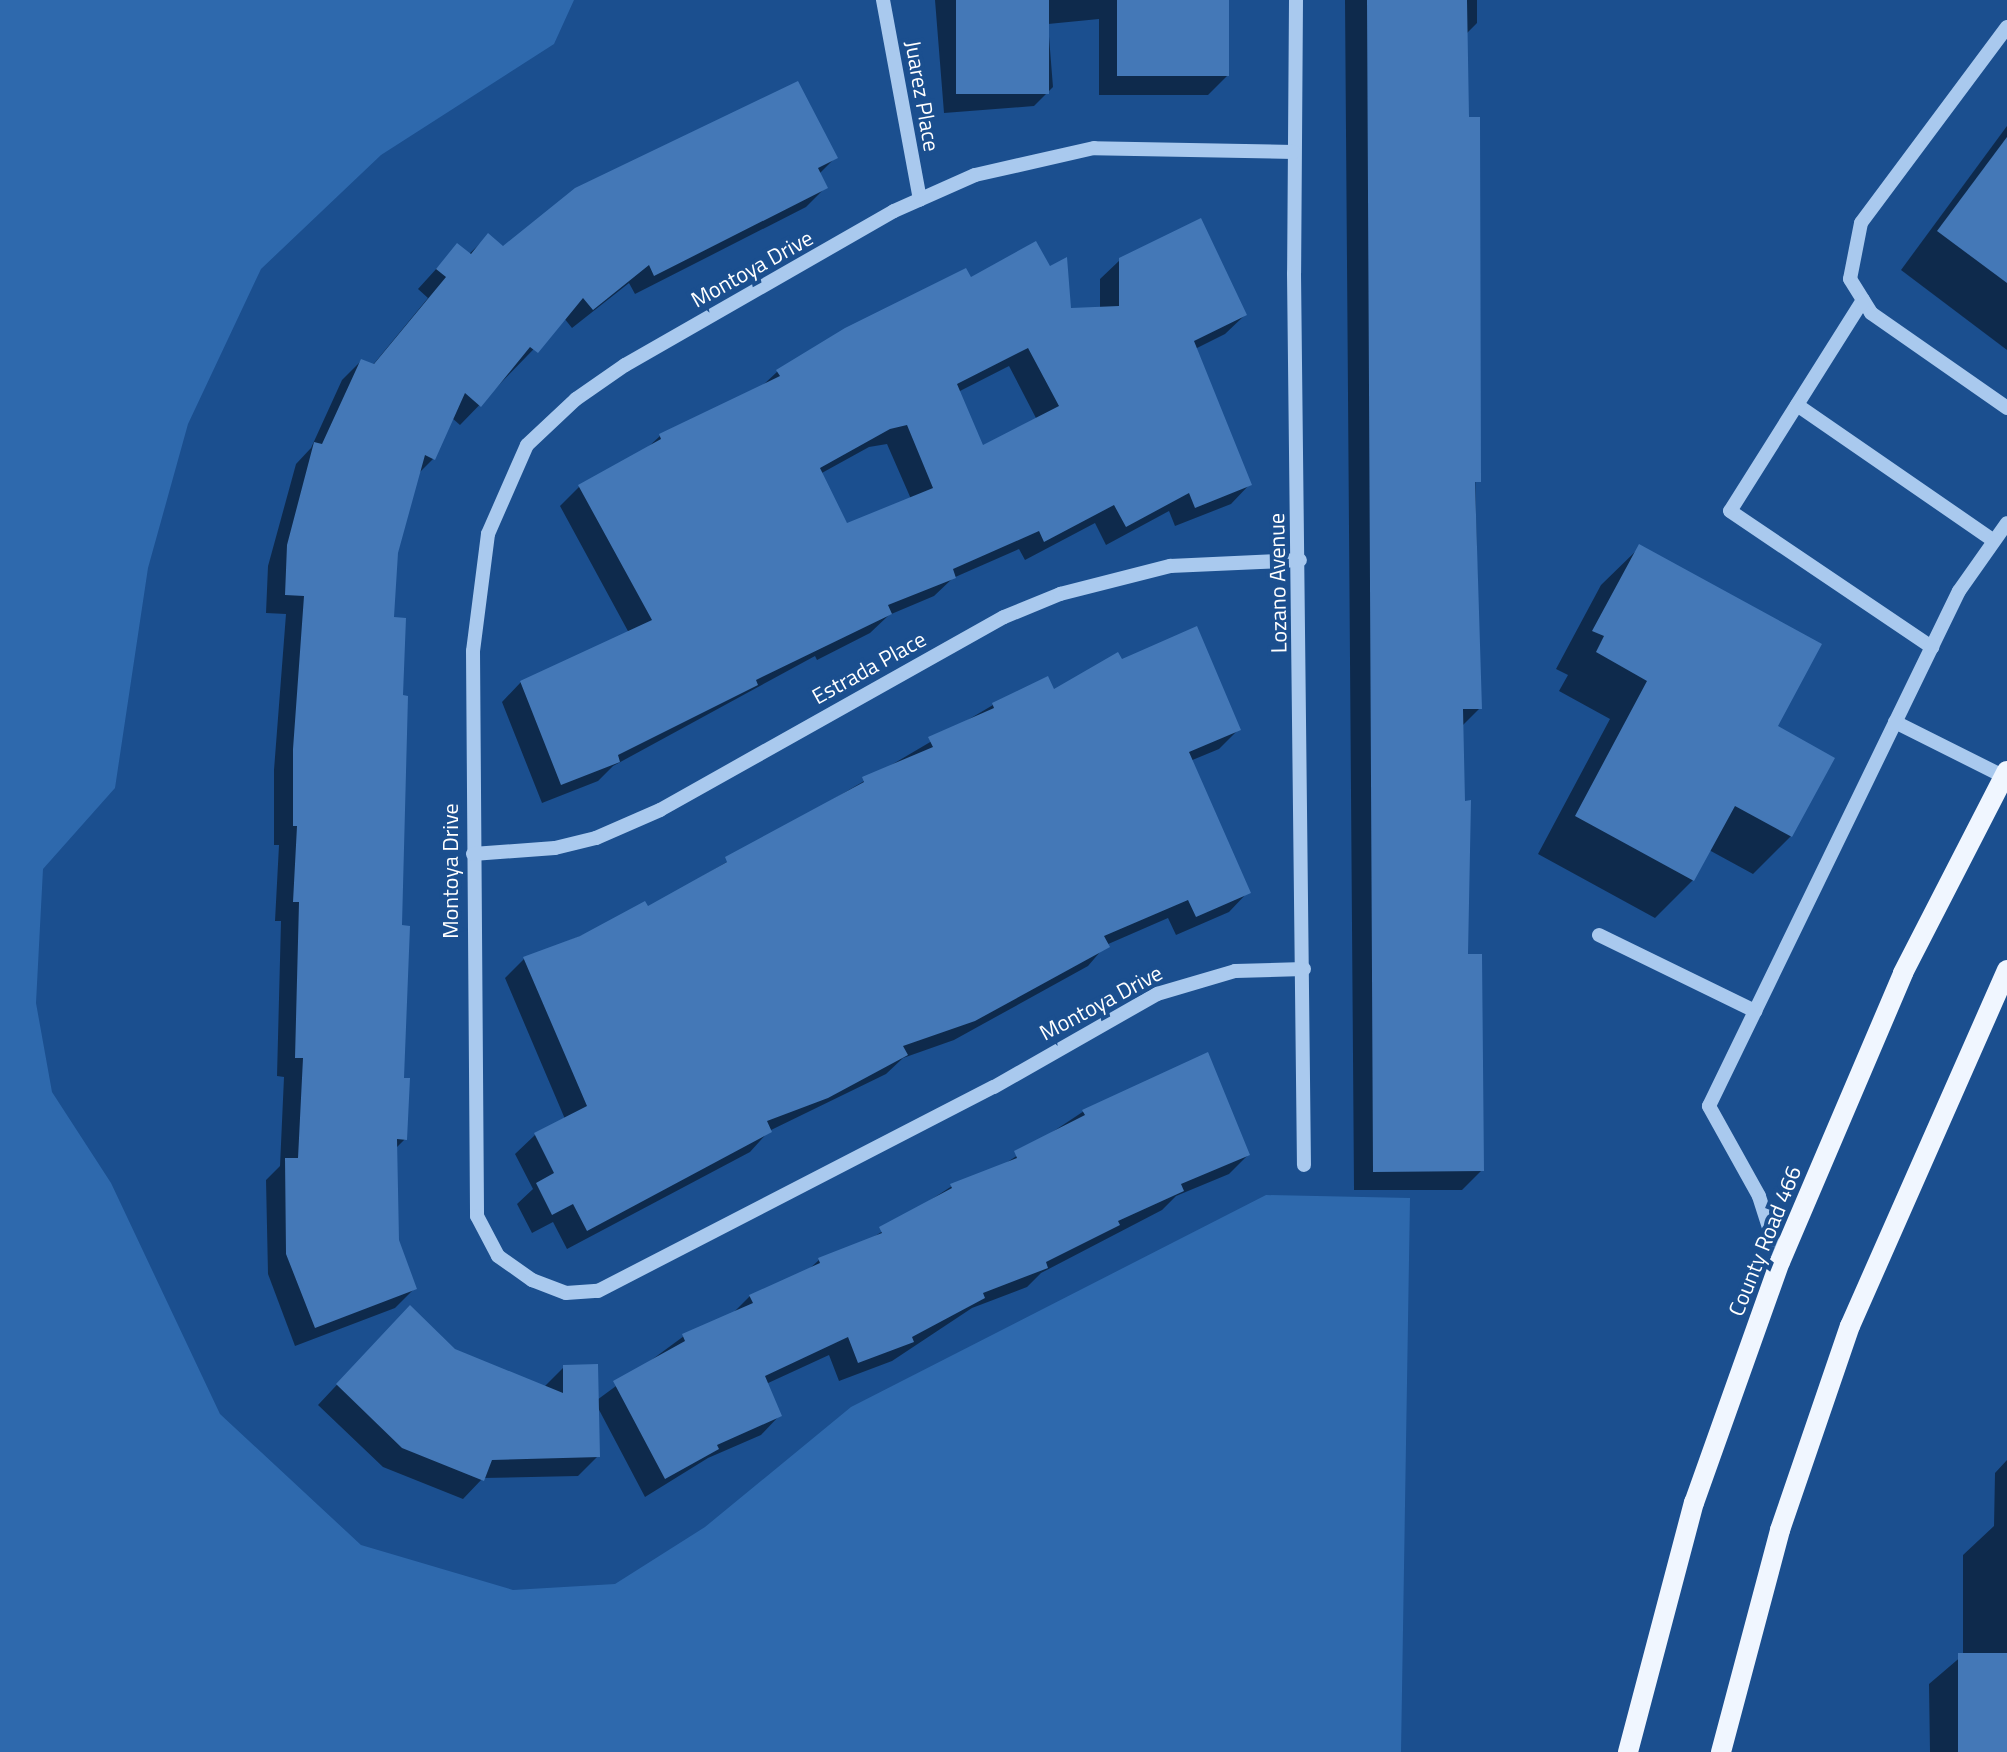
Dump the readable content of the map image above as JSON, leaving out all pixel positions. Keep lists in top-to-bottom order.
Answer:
{
  "streets": {
    "main road": ["County Road 466"],
    "street": [
      "Juarez Place",
      "Montoya Drive",
      "Lozano Avenue",
      "Estrada Place"
    ]
  },
  "crossings": [
    ["Juarez Place", "Montoya Drive"],
    ["Montoya Drive", "Lozano Avenue"],
    ["Montoya Drive", "Estrada Place"],
    ["Lozano Avenue", "Estrada Place"]
  ]
}
